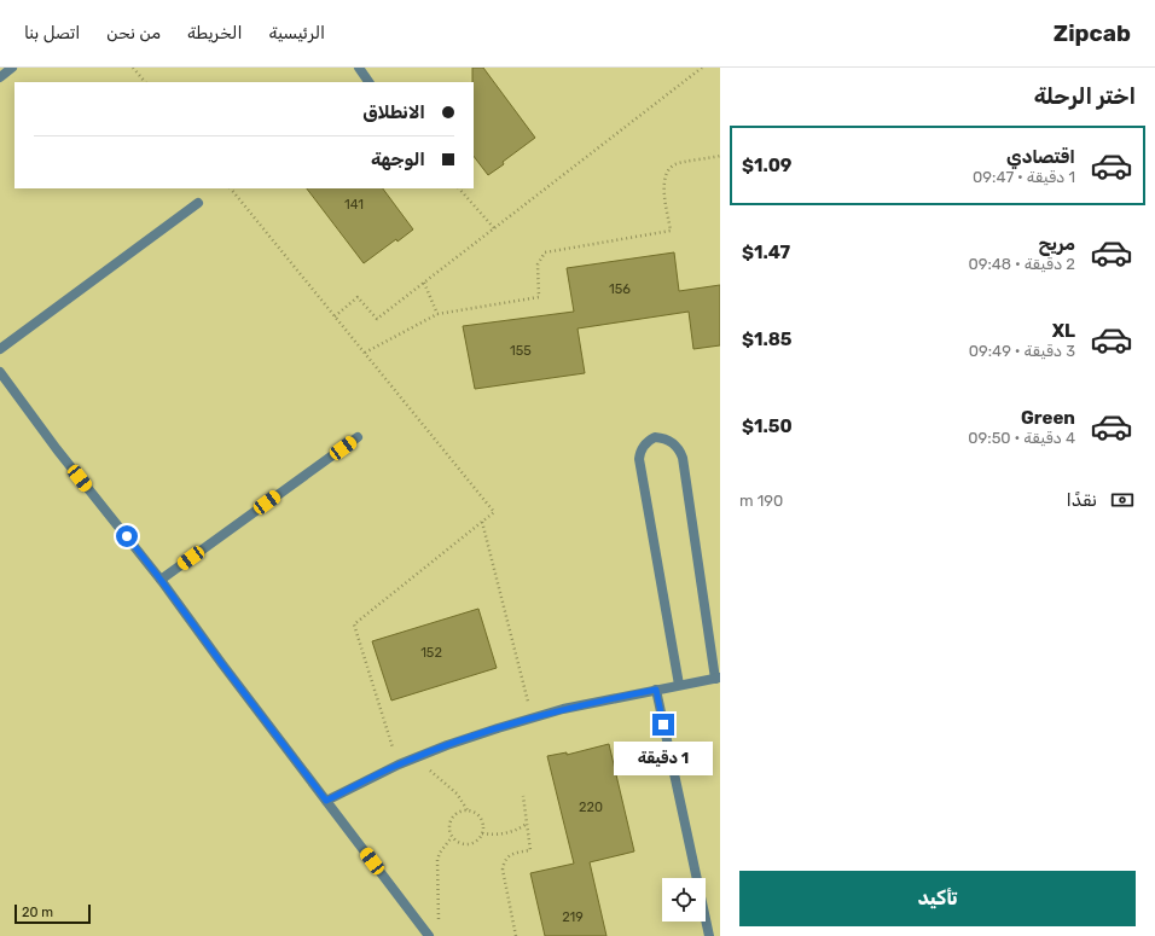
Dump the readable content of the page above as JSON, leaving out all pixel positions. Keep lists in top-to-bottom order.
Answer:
{
  "house_numbers": [
    "141",
    "156",
    "155",
    "152",
    "220",
    "219"
  ],
  "scale_bar": "20 m",
  "page": {
    "header": "Zipcab",
    "nav": [
      "الرئيسية",
      "الخريطة",
      "من نحن",
      "اتصل بنا"
    ],
    "heading": "اختر الرحلة",
    "banner": ["الانطلاق", "الوجهة"],
    "list": [
      {
        "name": "اقتصادي",
        "note": "1 دقيقة · 09:47",
        "value": "$1.09"
      },
      {
        "name": "مريح",
        "note": "2 دقيقة · 09:48",
        "value": "$1.47"
      },
      {
        "name": "XL",
        "note": "3 دقيقة · 09:49",
        "value": "$1.85"
      },
      {
        "name": "Green",
        "note": "4 دقيقة · 09:50",
        "value": "$1.50"
      }
    ],
    "pay": ["نقدًا", "190 m"],
    "bubble": "1 دقيقة",
    "buttons": "تأكيد",
    "scale": "20 m"
  }
}
